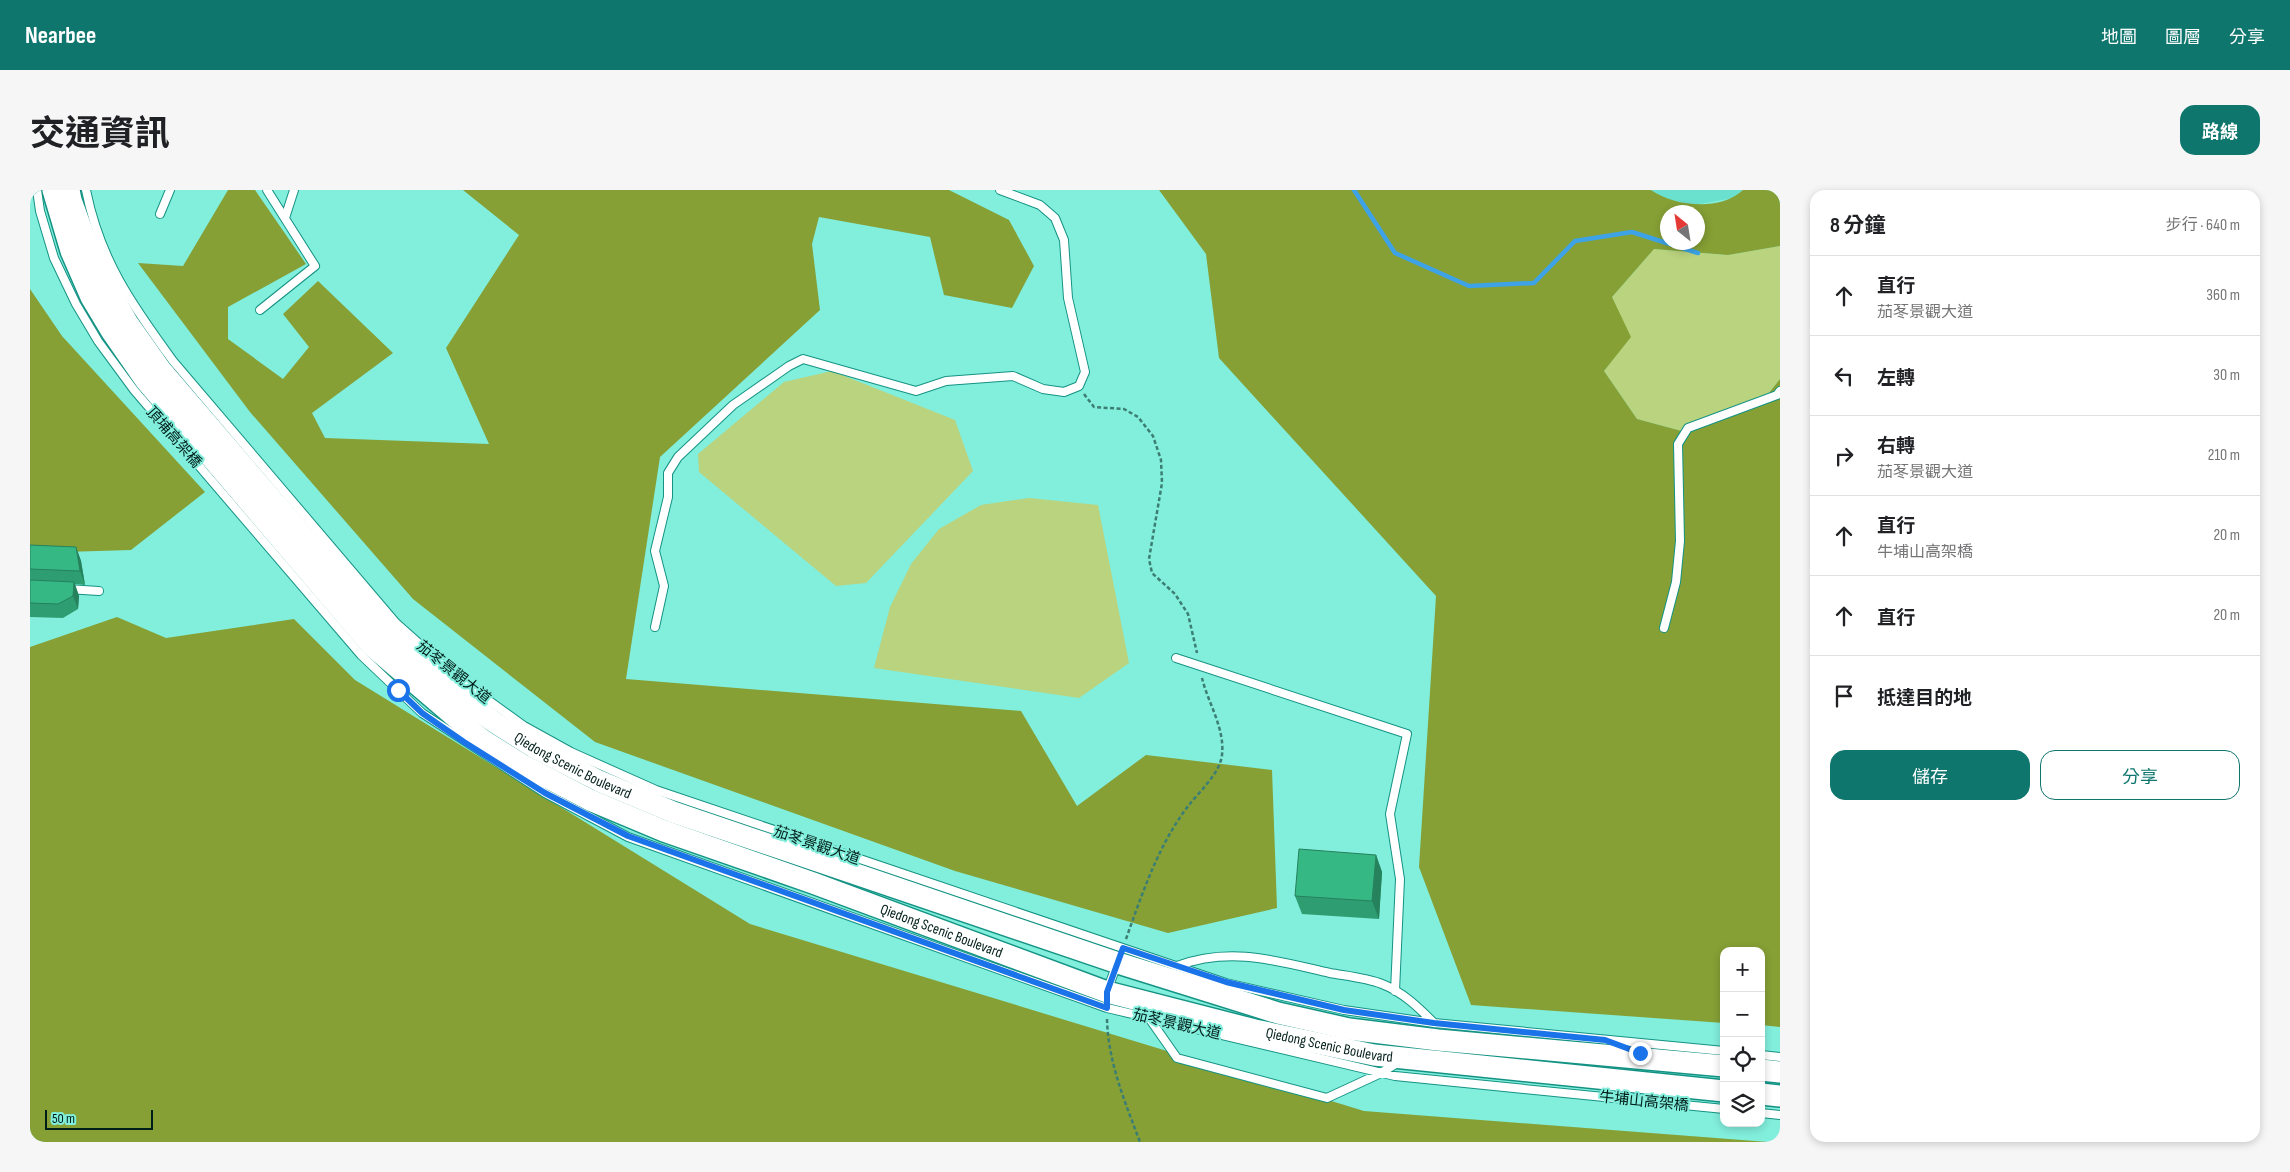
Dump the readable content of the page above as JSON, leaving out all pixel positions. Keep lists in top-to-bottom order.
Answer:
{
  "streets": {
    "street": ["頂埔高架橋", "Qiedong Scenic Boulevard", "牛埔山高架橋"],
    "lane": ["茄苳景觀大道"]
  },
  "crossings": [
    ["頂埔高架橋", "Qiedong Scenic Boulevard"],
    ["茄苳景觀大道", "Qiedong Scenic Boulevard"],
    ["茄苳景觀大道", "牛埔山高架橋"],
    ["Qiedong Scenic Boulevard", "牛埔山高架橋"]
  ],
  "scale_bar": "50 m",
  "north": "top left",
  "page": {
    "header": "Nearbee",
    "nav": ["地圖", "圖層", "分享"],
    "title": "交通資訊",
    "buttons": [
      "路線",
      ["儲存", "分享"]
    ],
    "heading": ["8 分鐘", "步行 · 640 m"],
    "list": [
      ["直行", "茄苳景觀大道", "360 m"],
      ["左轉", "30 m"],
      ["右轉", "茄苳景觀大道", "210 m"],
      ["直行", "牛埔山高架橋", "20 m"],
      ["直行", "20 m"],
      "抵達目的地"
    ],
    "map_buttons": ["+", "−"],
    "scale": "50 m"
  }
}
